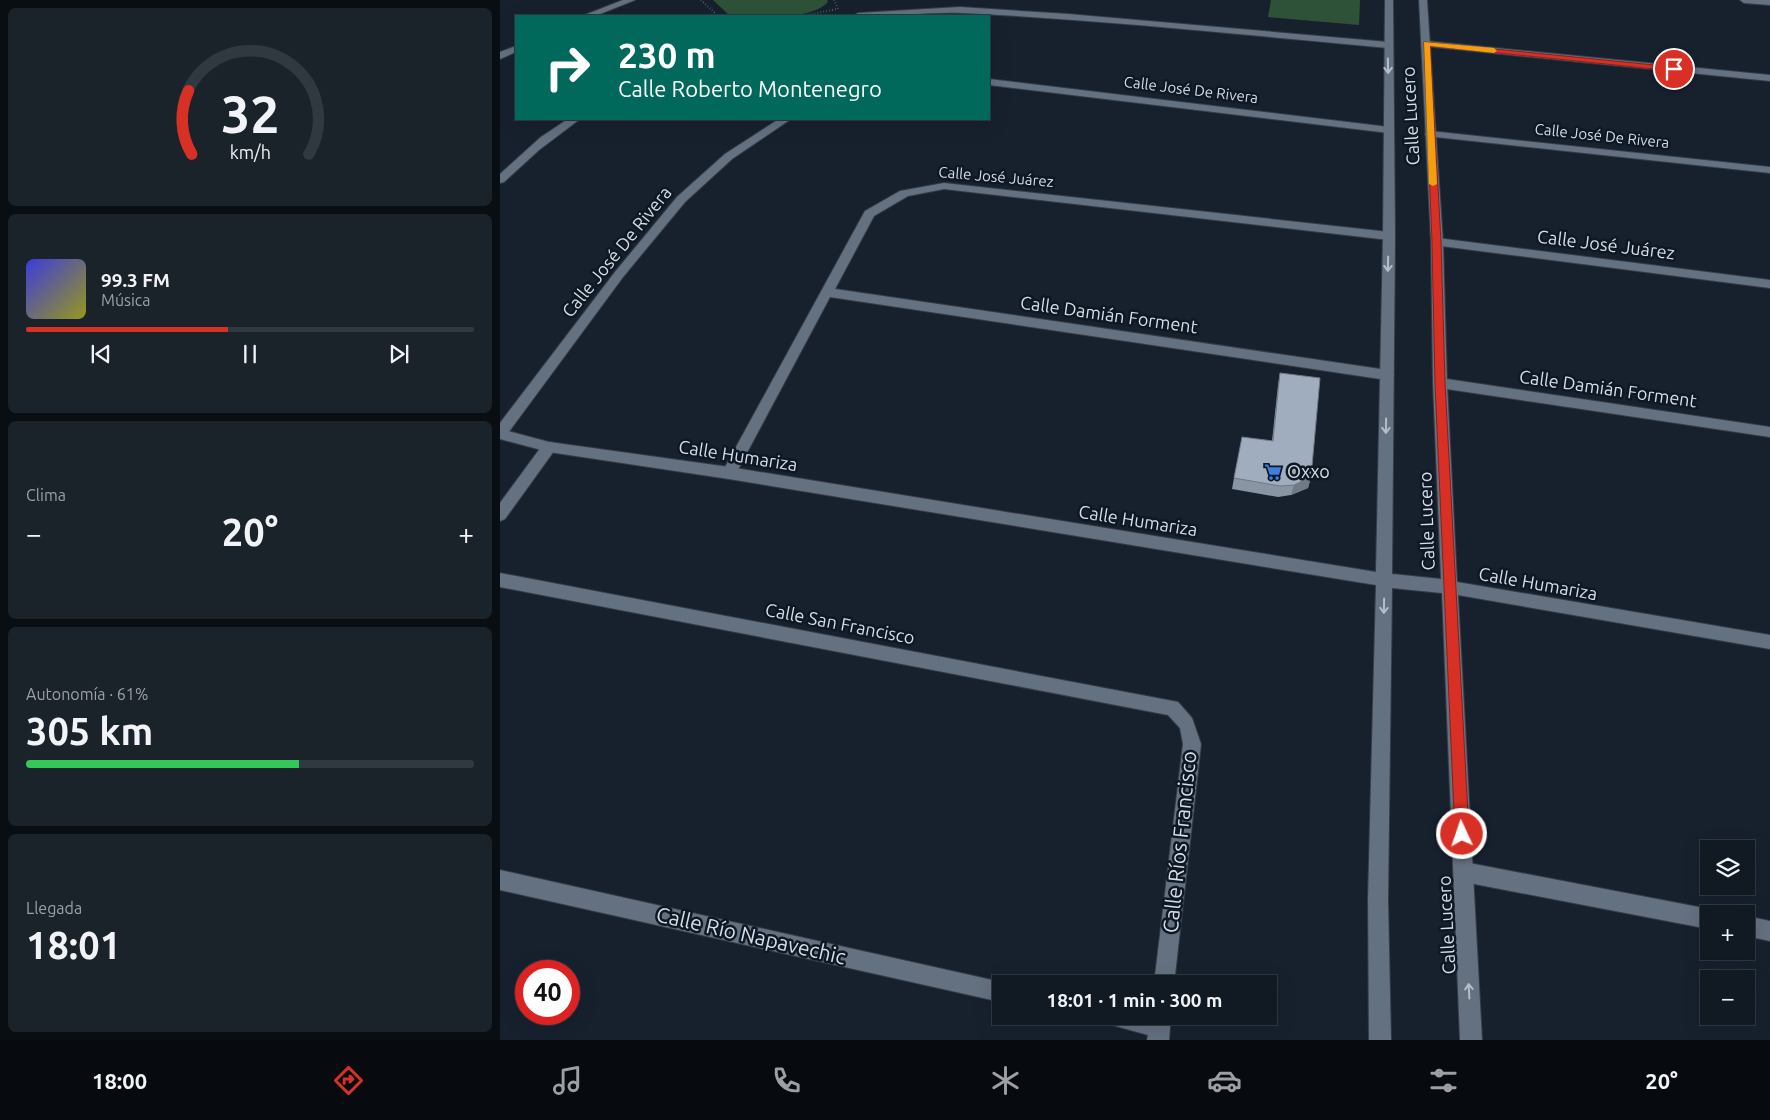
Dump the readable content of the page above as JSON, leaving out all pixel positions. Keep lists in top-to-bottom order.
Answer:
{
  "streets": {
    "street": [
      "Calle José De Rivera",
      "Calle Lucero",
      "Calle José Juárez",
      "Calle Damián Forment",
      "Calle Humariza",
      "Calle San Francisco",
      "Calle Ríos Francisco",
      "Calle Río Napavechic"
    ]
  },
  "crossings": [
    ["Calle José De Rivera", "Calle Lucero"],
    ["Calle José De Rivera", "Calle Humariza"],
    ["Calle Lucero", "Calle José Juárez"],
    ["Calle Lucero", "Calle Damián Forment"],
    ["Calle Lucero", "Calle Humariza"],
    ["Calle José Juárez", "Calle Damián Forment"],
    ["Calle José Juárez", "Calle Humariza"],
    ["Calle San Francisco", "Calle Ríos Francisco"]
  ],
  "places": {
    "supermarket": ["Oxxo"]
  },
  "page": {
    "turn": ["230 m", "Calle Roberto Montenegro"],
    "song": ["99.3 FM", "Música"],
    "tile": [
      "Clima",
      ["Autonomía · 61%", "305 km"],
      ["Llegada", "18:01"]
    ],
    "heat": ["−", "20°", "+"],
    "map_buttons": ["+", "−"],
    "limit": "40",
    "trip": "18:01 · 1 min · 300 m",
    "tabs": ["18:00", "20°"],
    "gauge": ["32", "km/h"]
  }
}
